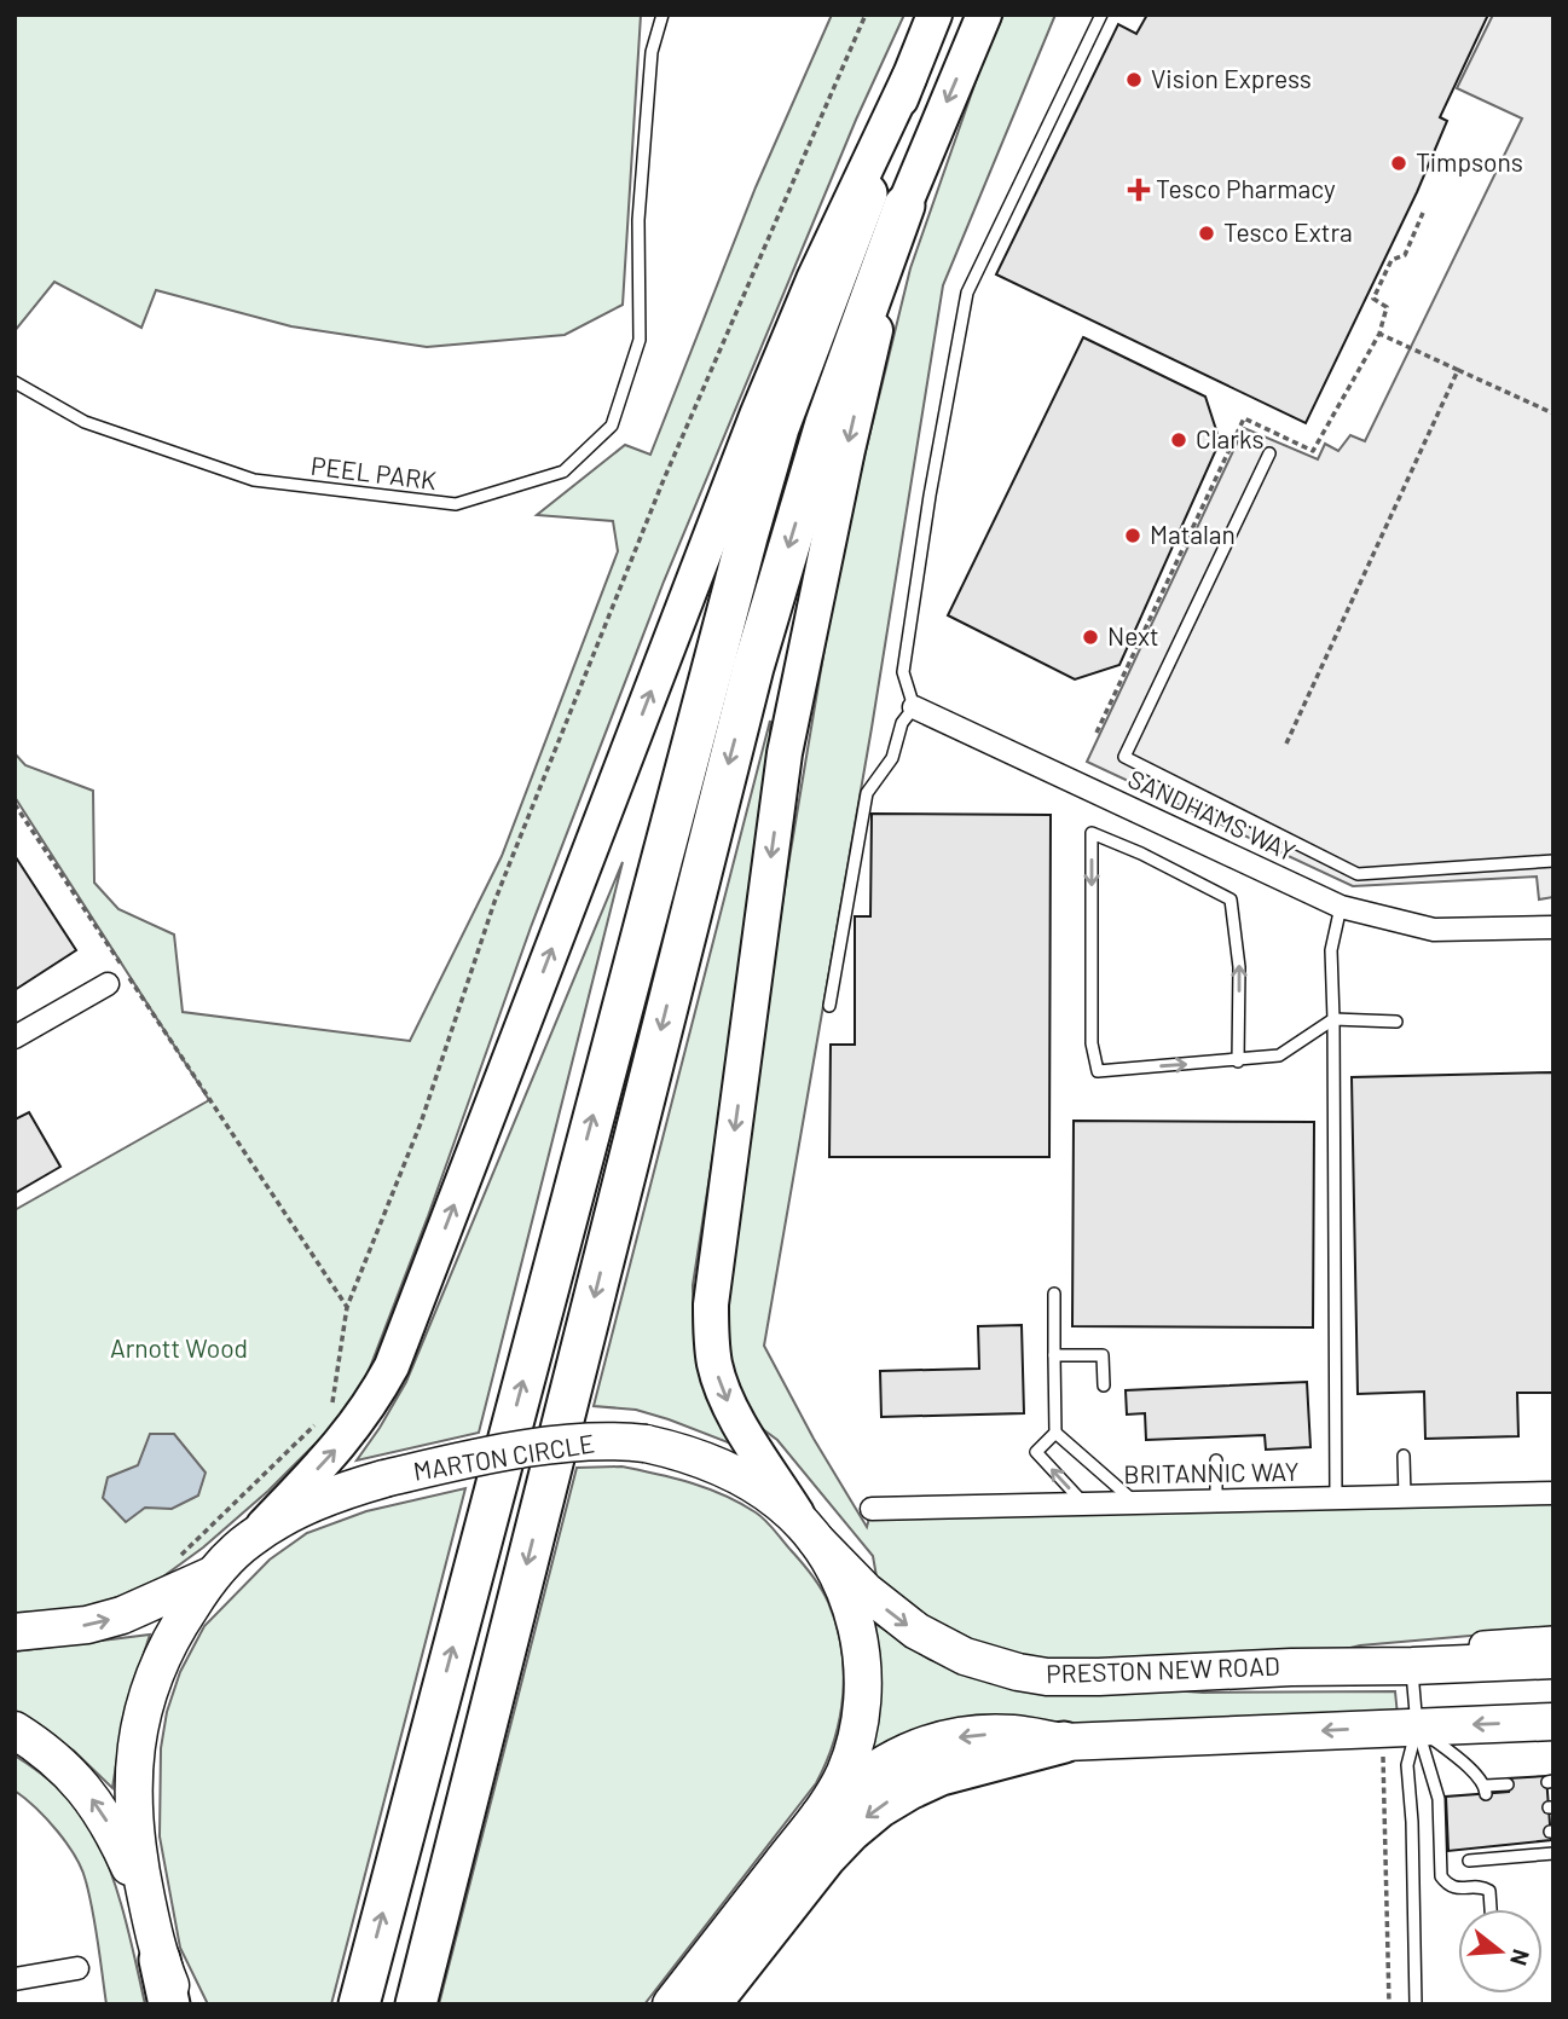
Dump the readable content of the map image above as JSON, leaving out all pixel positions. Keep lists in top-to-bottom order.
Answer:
{
  "streets": {
    "highway": ["MARTON CIRCLE", "PRESTON NEW ROAD"],
    "street": ["SANDHAMS WAY", "BRITANNIC WAY"],
    "lane": ["PEEL PARK"]
  },
  "crossings": [
    ["MARTON CIRCLE", "PRESTON NEW ROAD"]
  ],
  "parks": ["Arnott Wood"],
  "places": {
    "other": [
      "Vision Express",
      "Timpsons",
      "Tesco Extra",
      "Clarks",
      "Matalan",
      "Next"
    ],
    "health": ["Tesco Pharmacy"]
  },
  "north": "right"
}
